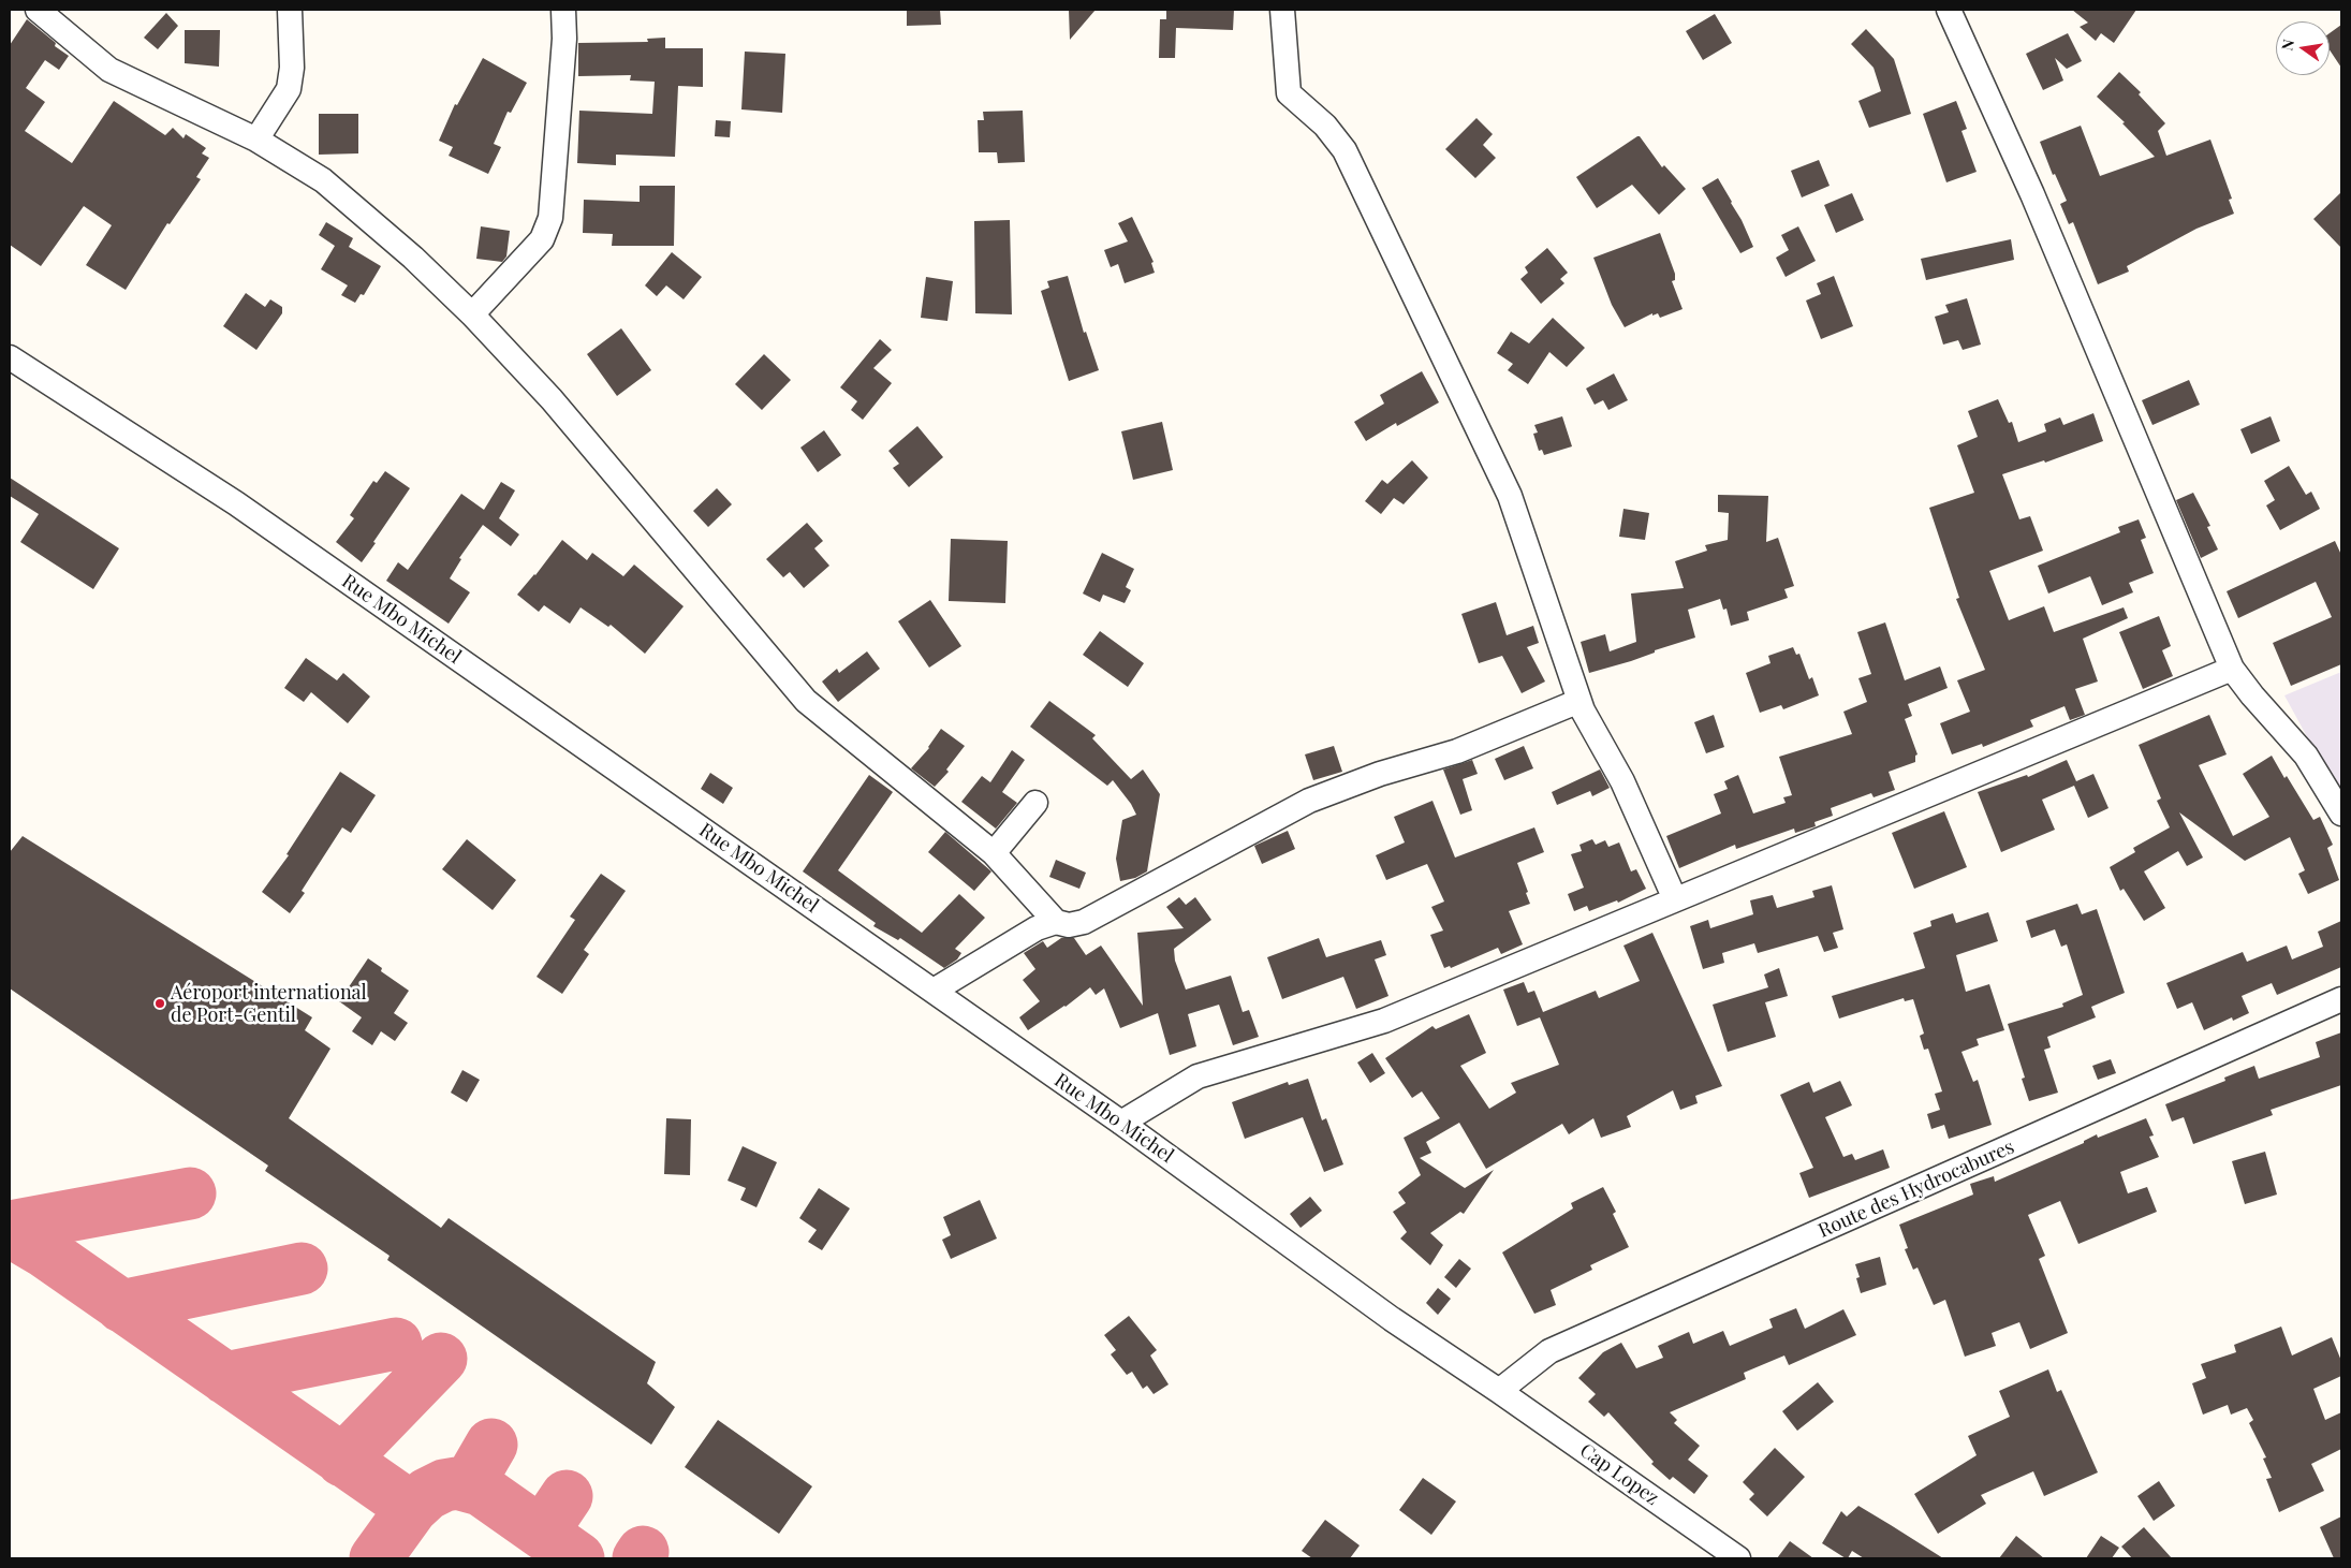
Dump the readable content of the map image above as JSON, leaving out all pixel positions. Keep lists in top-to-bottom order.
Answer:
{
  "streets": {
    "street": ["Rue Mbo Michel", "Route des Hydrocabures", "Cap Lopez"]
  },
  "crossings": [
    ["Rue Mbo Michel", "Route des Hydrocabures"],
    ["Rue Mbo Michel", "Cap Lopez"],
    ["Route des Hydrocabures", "Cap Lopez"]
  ],
  "places": ["Aéroport international de Port-Gentil"],
  "north": "left"
}
